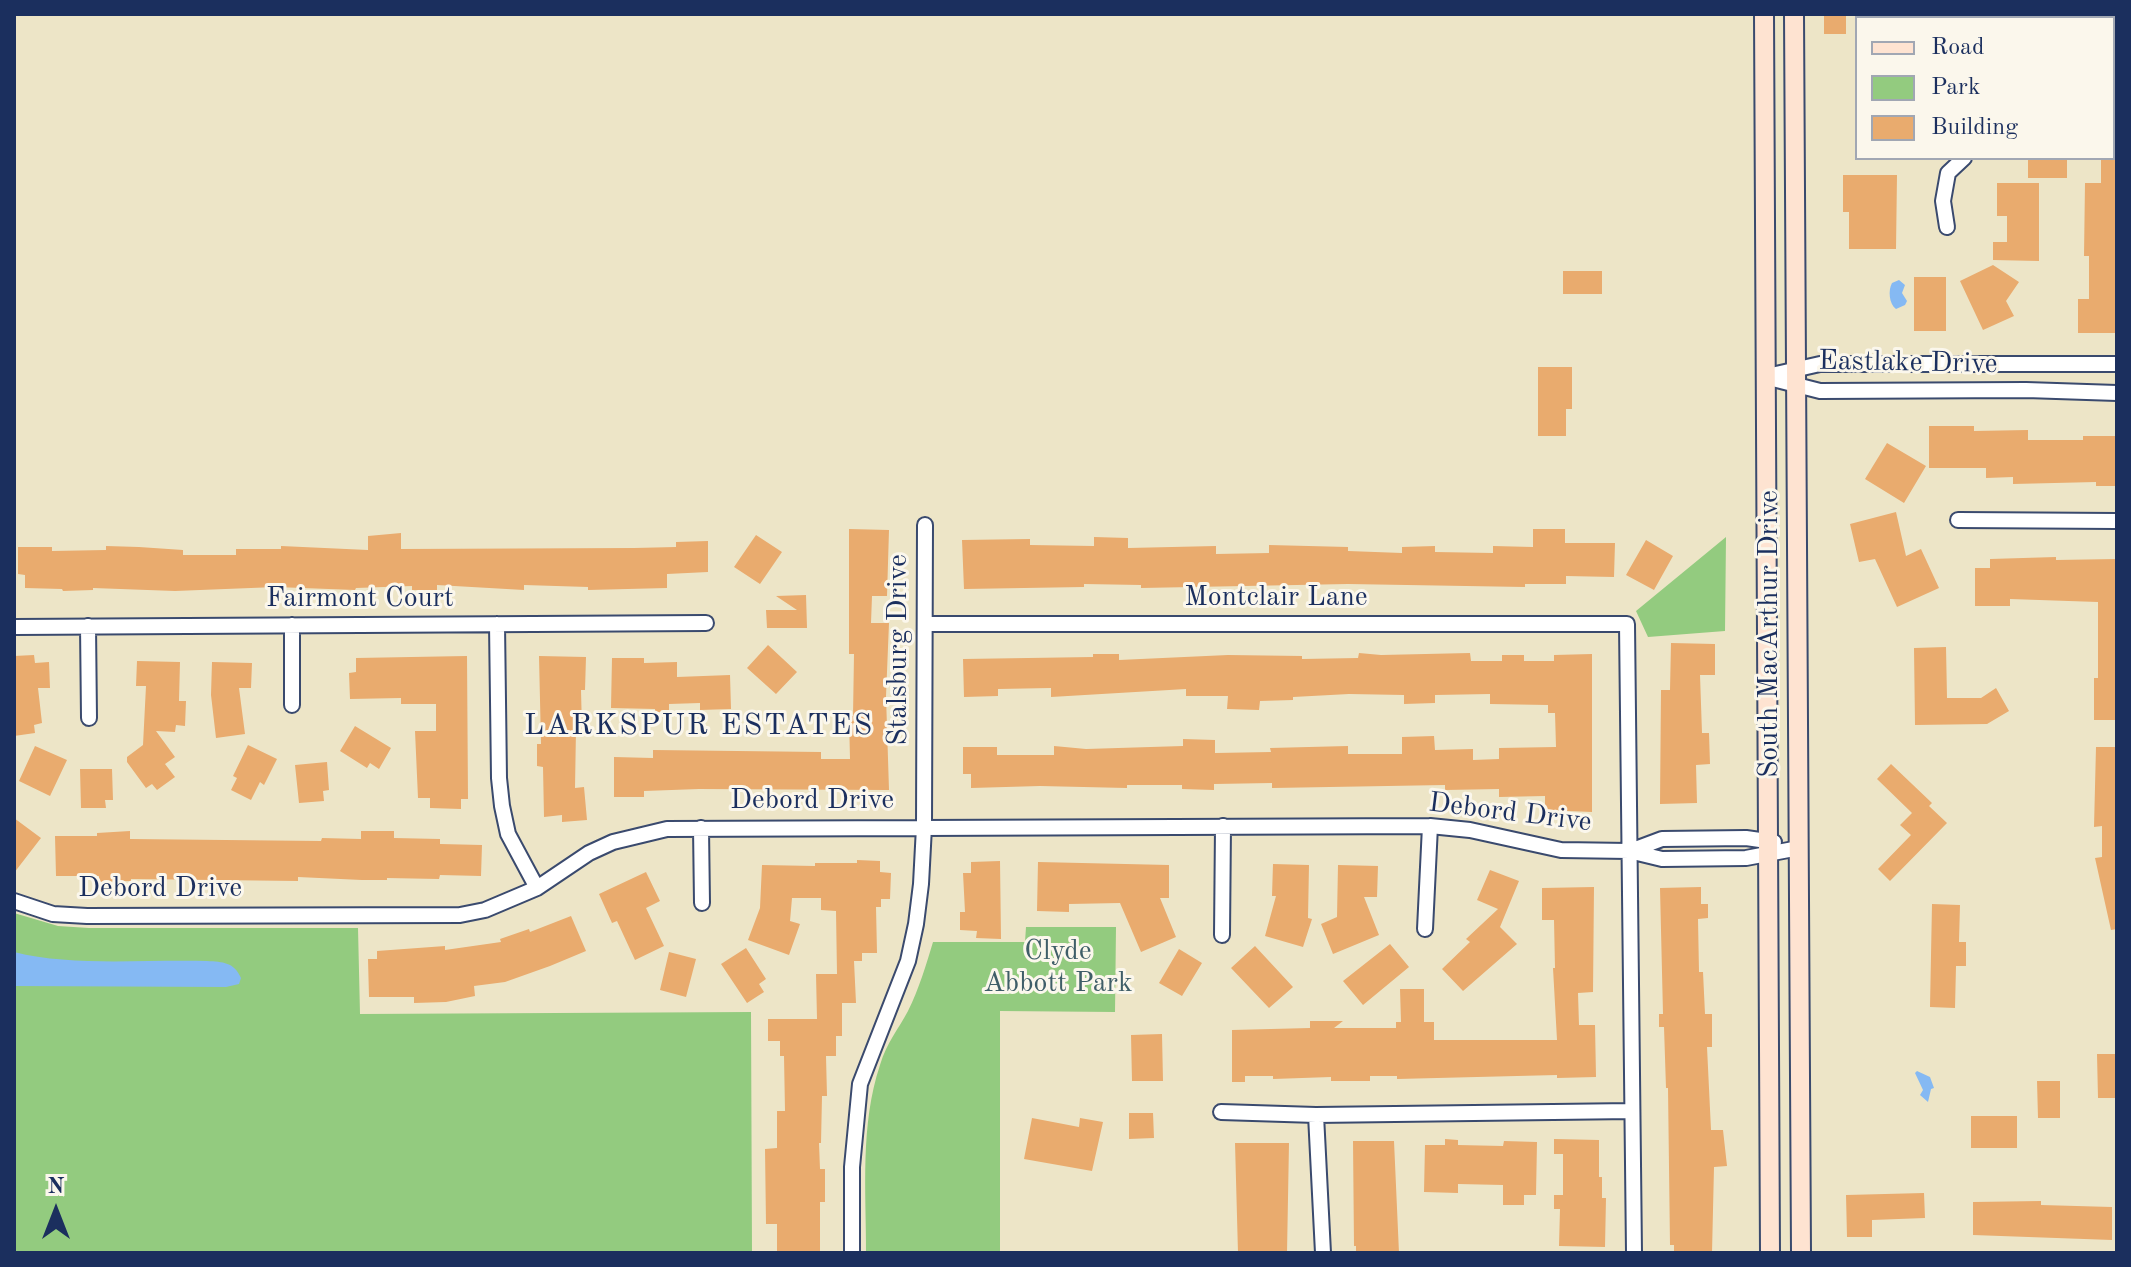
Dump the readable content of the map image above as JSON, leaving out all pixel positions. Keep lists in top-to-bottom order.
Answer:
{
  "streets": {
    "main road": ["South MacArthur Drive"],
    "street": [
      "Eastlake Drive",
      "Montclair Lane",
      "Fairmont Court",
      "Stalsburg Drive",
      "Debord Drive"
    ]
  },
  "crossings": [
    ["Eastlake Drive", "South MacArthur Drive"],
    ["Montclair Lane", "Stalsburg Drive"],
    ["Montclair Lane", "Debord Drive"],
    ["South MacArthur Drive", "Debord Drive"],
    ["Stalsburg Drive", "Debord Drive"]
  ],
  "districts": ["LARKSPUR ESTATES"],
  "parks": ["Clyde Abbott Park"],
  "legend": ["Road", "Park", "Building"],
  "north": "top"
}
